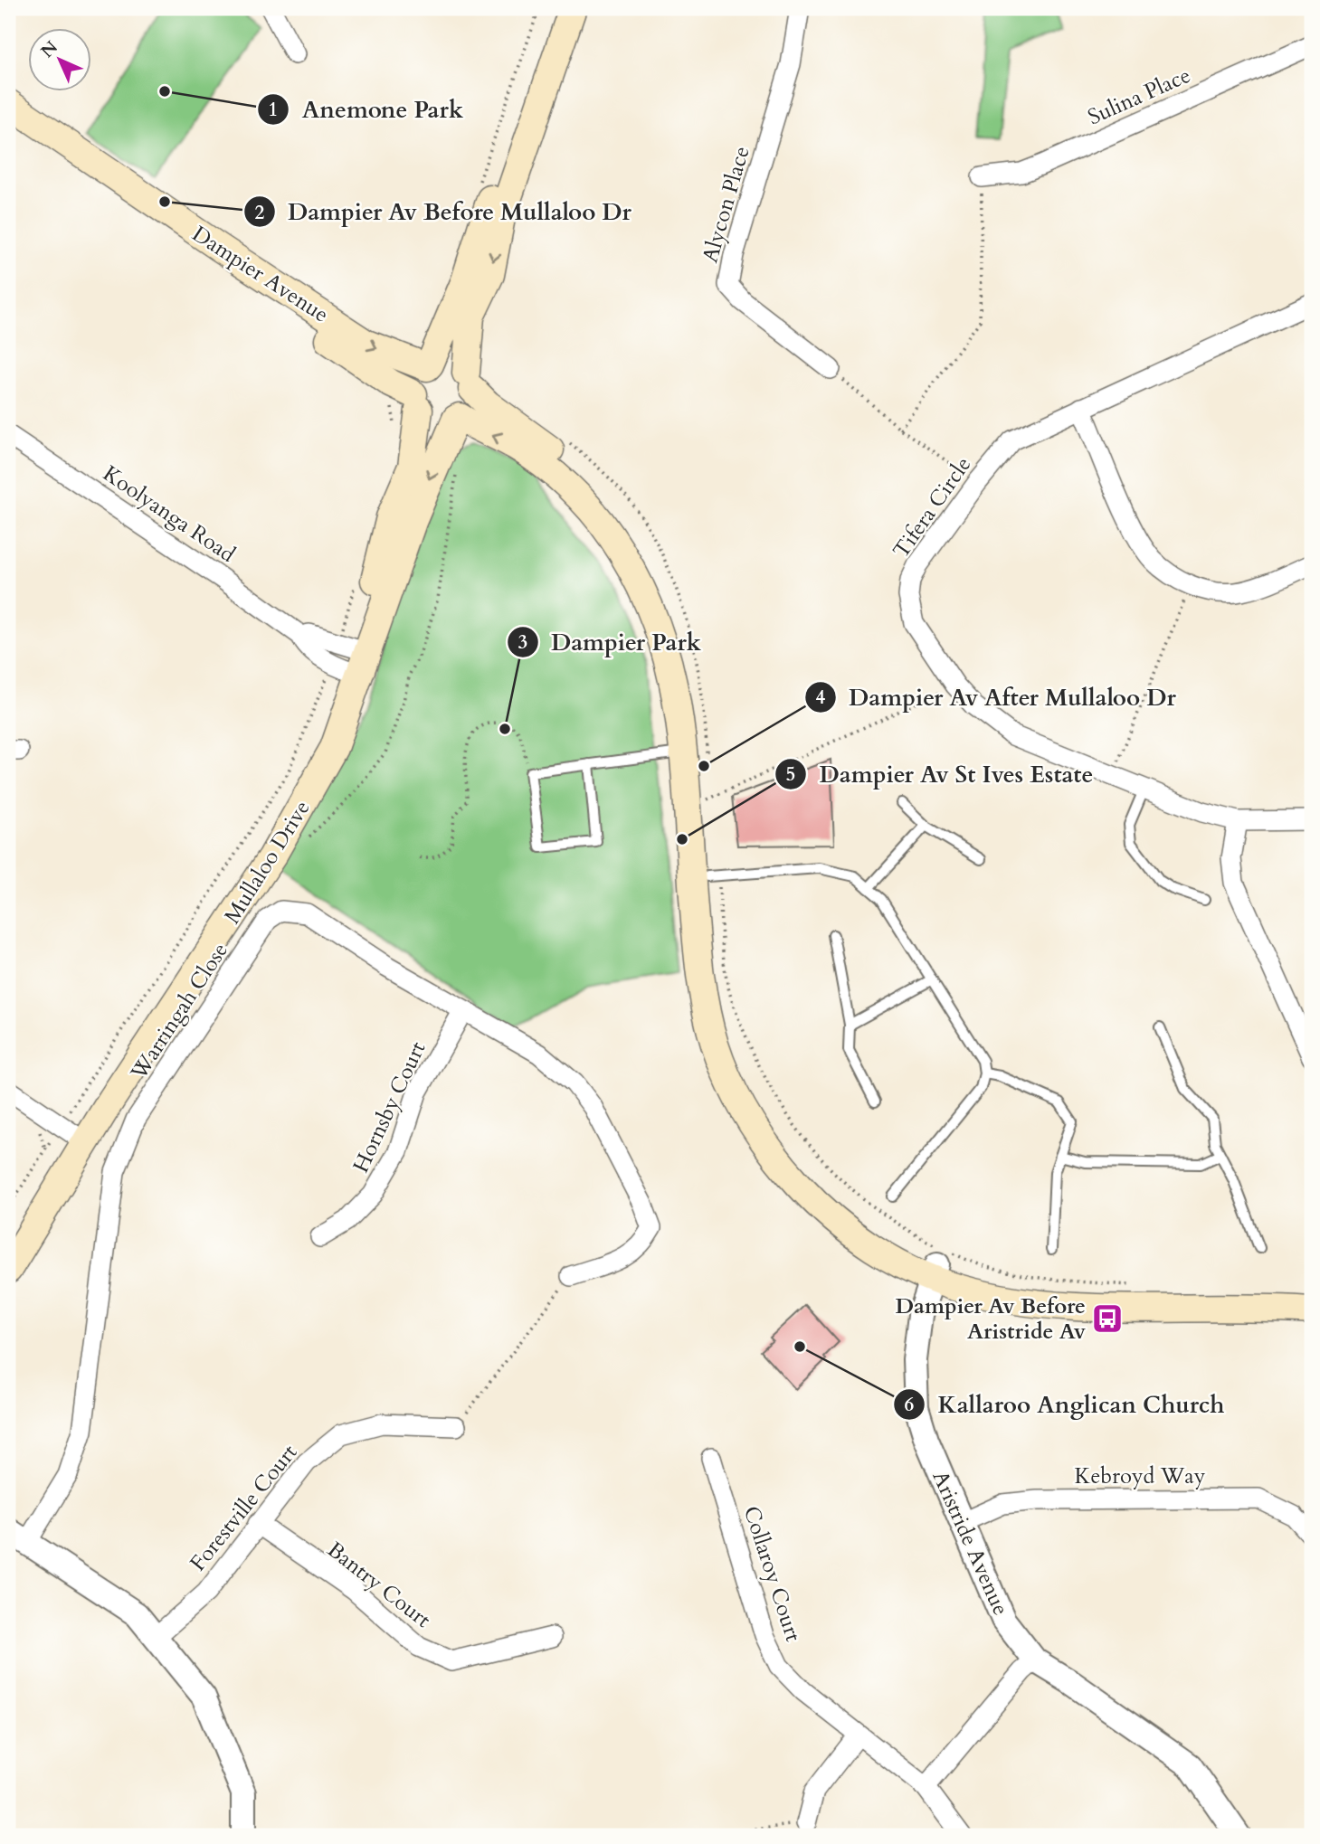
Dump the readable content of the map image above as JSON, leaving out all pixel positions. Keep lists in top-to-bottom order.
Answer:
{
  "streets": {
    "main road": ["Dampier Avenue", "Mullaloo Drive"],
    "street": [
      "Sulina Place",
      "Alycon Place",
      "Tifera Circle",
      "Koolyanga Road",
      "Warringah Close",
      "Hornsby Court",
      "Kebroyd Way",
      "Forestville Court",
      "Aristride Avenue",
      "Collaroy Court",
      "Bantry Court"
    ]
  },
  "crossings": [
    ["Dampier Avenue", "Mullaloo Drive"],
    ["Koolyanga Road", "Mullaloo Drive"],
    ["Warringah Close", "Hornsby Court"],
    ["Kebroyd Way", "Aristride Avenue"],
    ["Forestville Court", "Bantry Court"]
  ],
  "places": {
    "other": [
      "Anemone Park",
      "Dampier Av Before Mullaloo Dr",
      "Dampier Park",
      "Dampier Av After Mullaloo Dr",
      "Dampier Av St Ives Estate",
      "Kallaroo Anglican Church"
    ],
    "bus stop": ["Dampier Av Before Aristride Av"]
  },
  "north": "top left"
}
